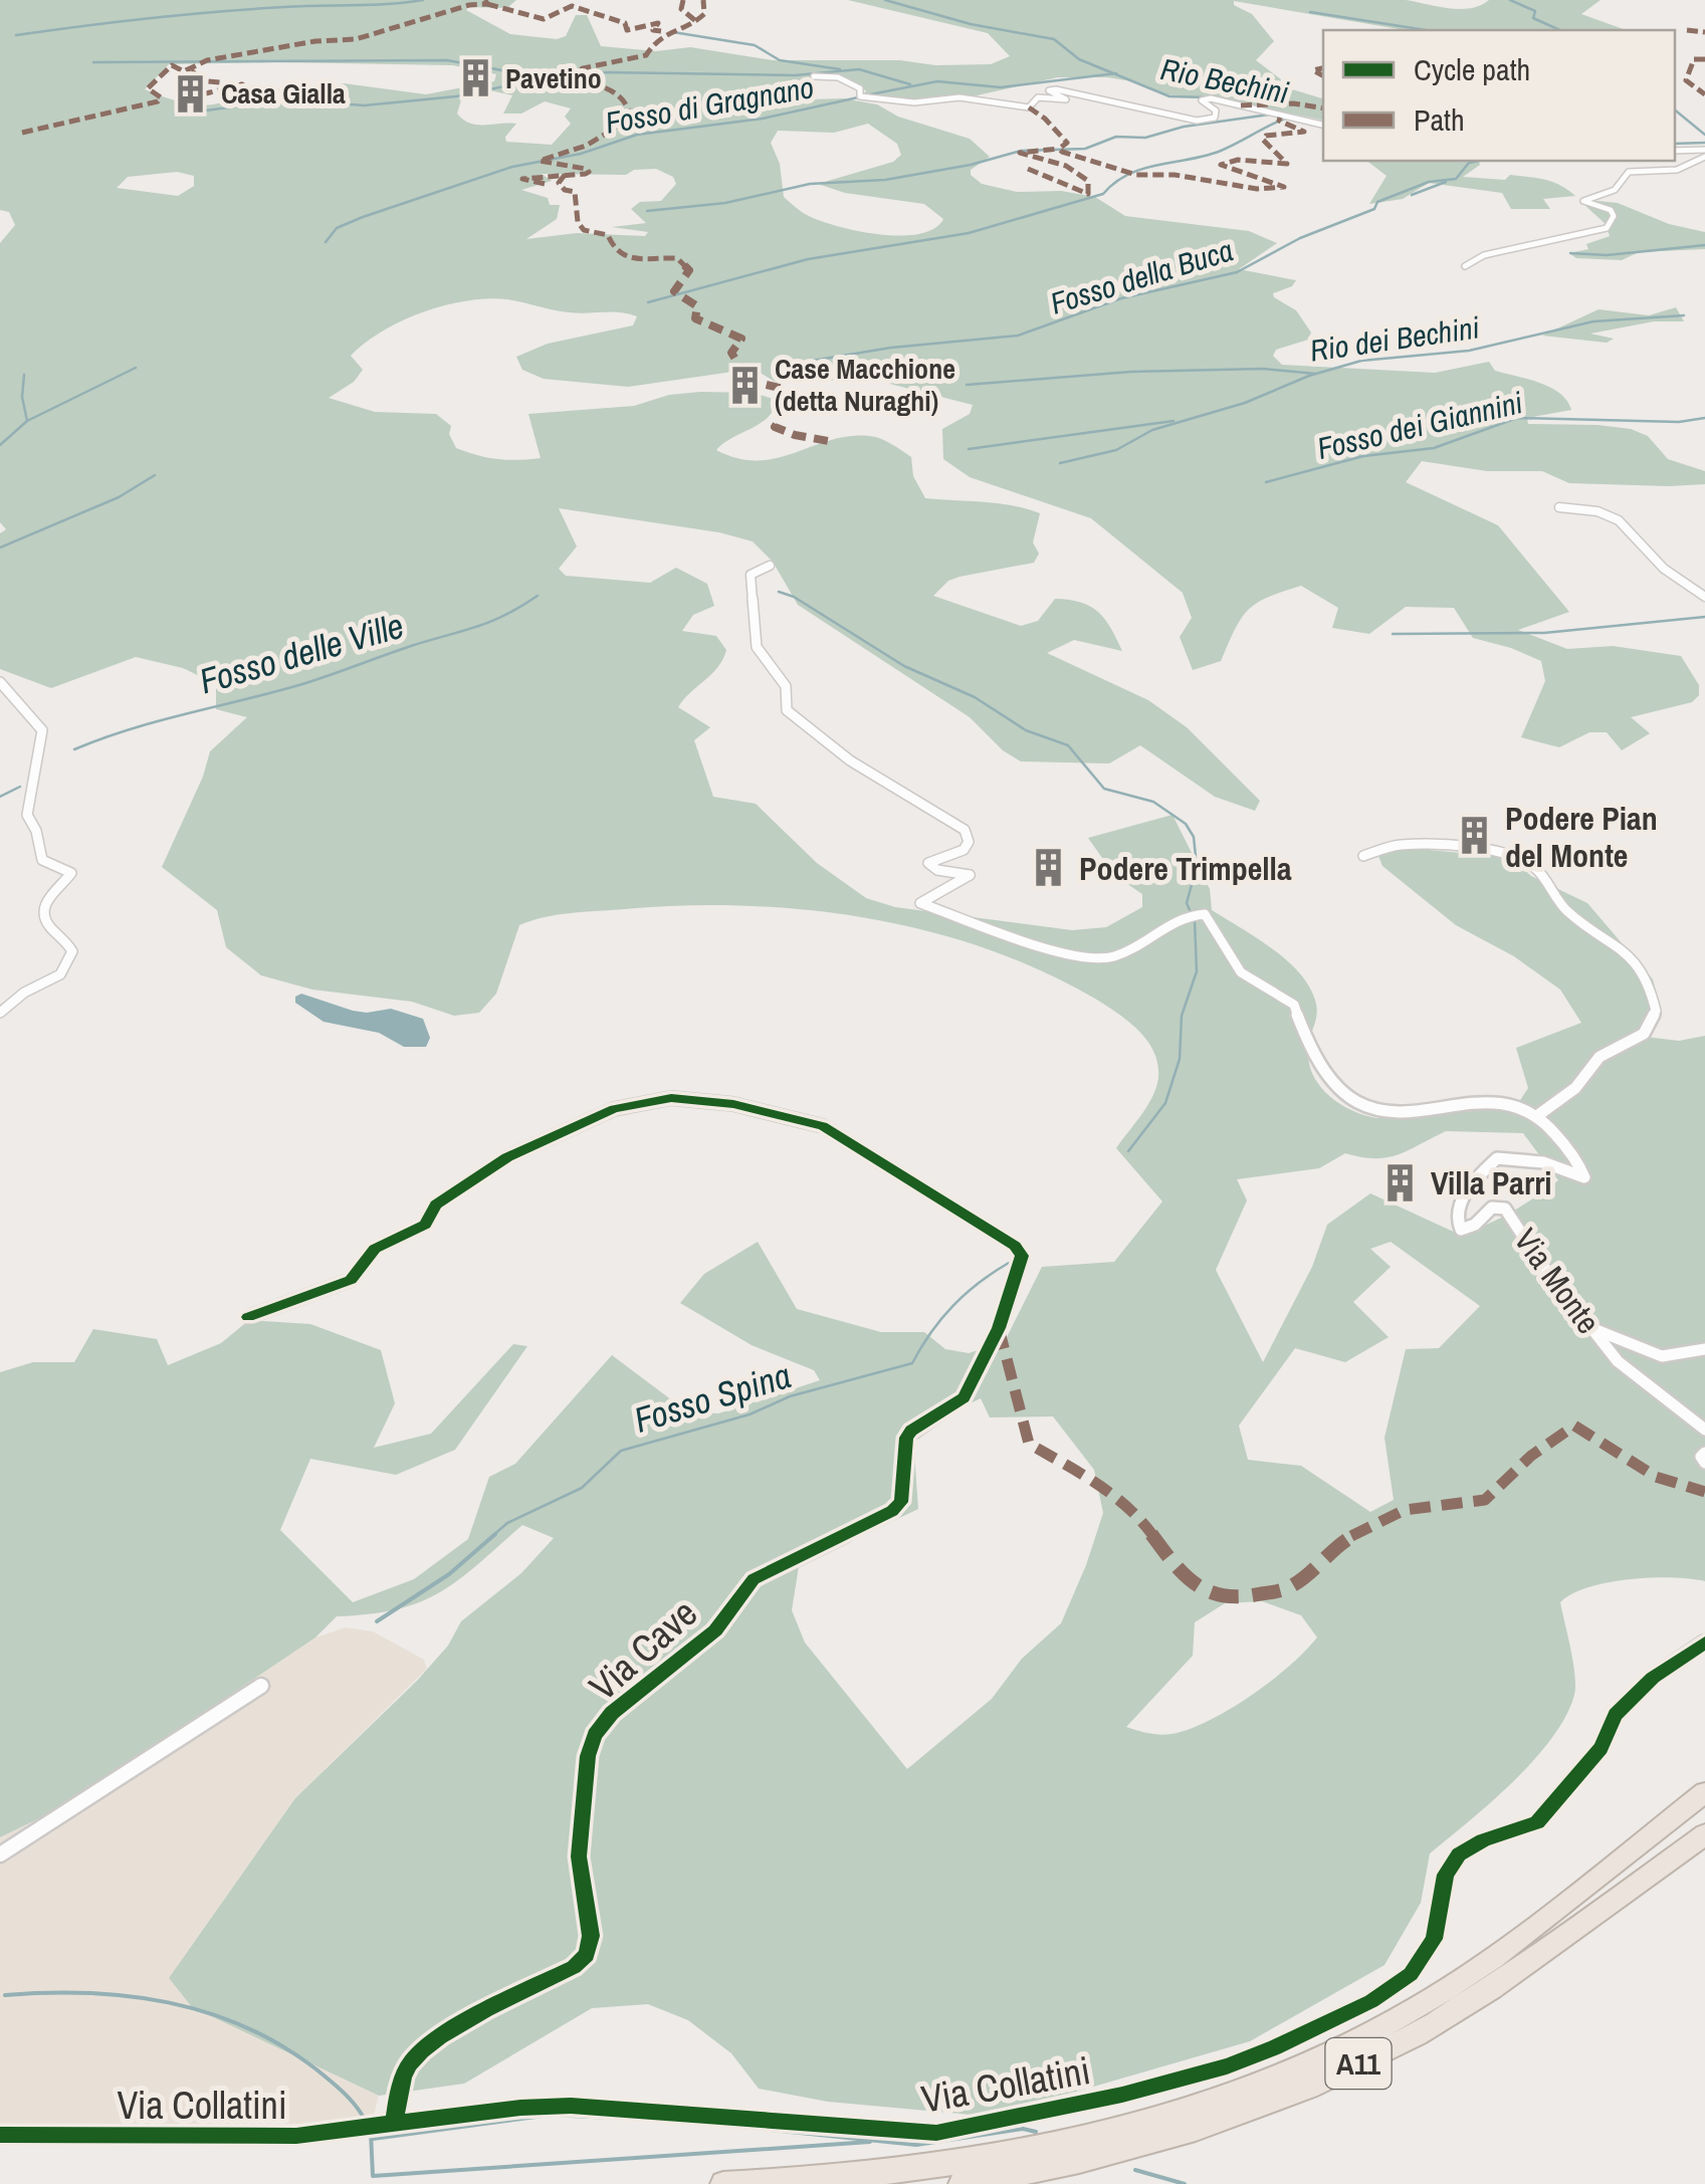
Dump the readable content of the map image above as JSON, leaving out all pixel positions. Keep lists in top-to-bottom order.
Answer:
{
  "streets": {
    "highway": ["A11"],
    "street": ["Via Monte", "Via Cave", "Via Collatini"]
  },
  "crossings": [
    ["Via Cave", "Via Collatini"]
  ],
  "water": [
    "Rio Bechini",
    "Fosso di Gragnano",
    "Fosso della Buca",
    "Rio dei Bechini",
    "Fosso dei Giannini",
    "Fosso delle Ville",
    "Fosso Spina"
  ],
  "places": {
    "building": [
      "Pavetino",
      "Casa Gialla",
      "Case Macchione (detta Nuraghi)",
      "Podere Pian del Monte",
      "Podere Trimpella",
      "Villa Parri"
    ]
  },
  "legend": ["Cycle path", "Path"]
}
